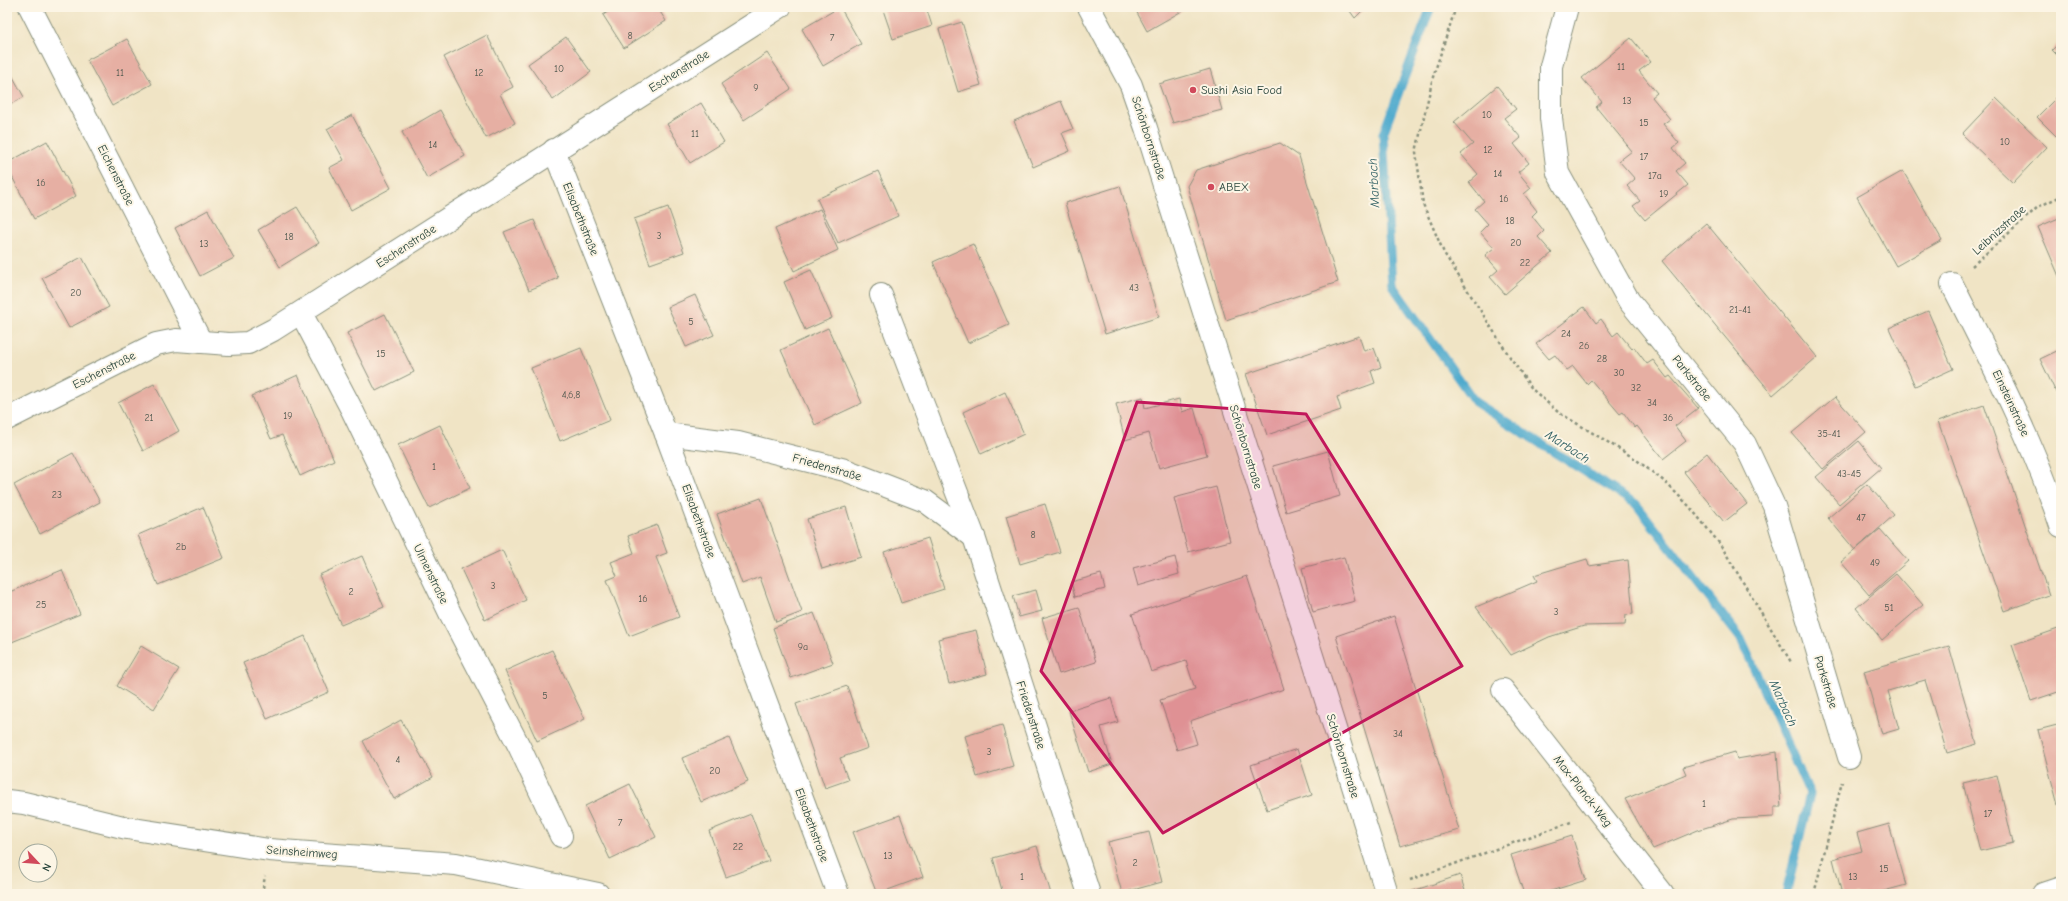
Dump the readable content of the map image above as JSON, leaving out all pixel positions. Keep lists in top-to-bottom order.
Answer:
{
  "streets": {
    "street": [
      "Eschenstraße",
      "Schönbornstraße",
      "Eichenstraße",
      "Elisabethstraße",
      "Parkstraße",
      "Einsteinstraße",
      "Friedenstraße",
      "Ulmenstraße",
      "Max-Planck-Weg",
      "Seinsheimweg"
    ],
    "path": ["Leibnizstraße"]
  },
  "crossings": [
    ["Eschenstraße", "Eichenstraße"],
    ["Eschenstraße", "Elisabethstraße"],
    ["Eschenstraße", "Ulmenstraße"],
    ["Elisabethstraße", "Friedenstraße"],
    ["Leibnizstraße", "Einsteinstraße"]
  ],
  "water": ["Marbach"],
  "places": ["Sushi Asia Food", "ABEX"],
  "house_numbers": [
    "8",
    "7",
    "11",
    "10",
    "11",
    "12",
    "9",
    "13",
    "10",
    "15",
    "11",
    "10",
    "14",
    "12",
    "17",
    "14",
    "17a",
    "16",
    "19",
    "16",
    "18",
    "3",
    "18",
    "20",
    "13",
    "22",
    "43",
    "20",
    "21-41",
    "5",
    "24",
    "26",
    "15",
    "28",
    "30",
    "32",
    "4,6,8",
    "34",
    "19",
    "21",
    "36",
    "35-41",
    "1",
    "43-45",
    "23",
    "47",
    "8",
    "2b",
    "49",
    "3",
    "2",
    "16",
    "25",
    "51",
    "3",
    "9a",
    "5",
    "34",
    "3",
    "4",
    "20",
    "1",
    "17",
    "7",
    "22",
    "13",
    "2",
    "15",
    "1",
    "13"
  ],
  "north": "bottom right"
}
